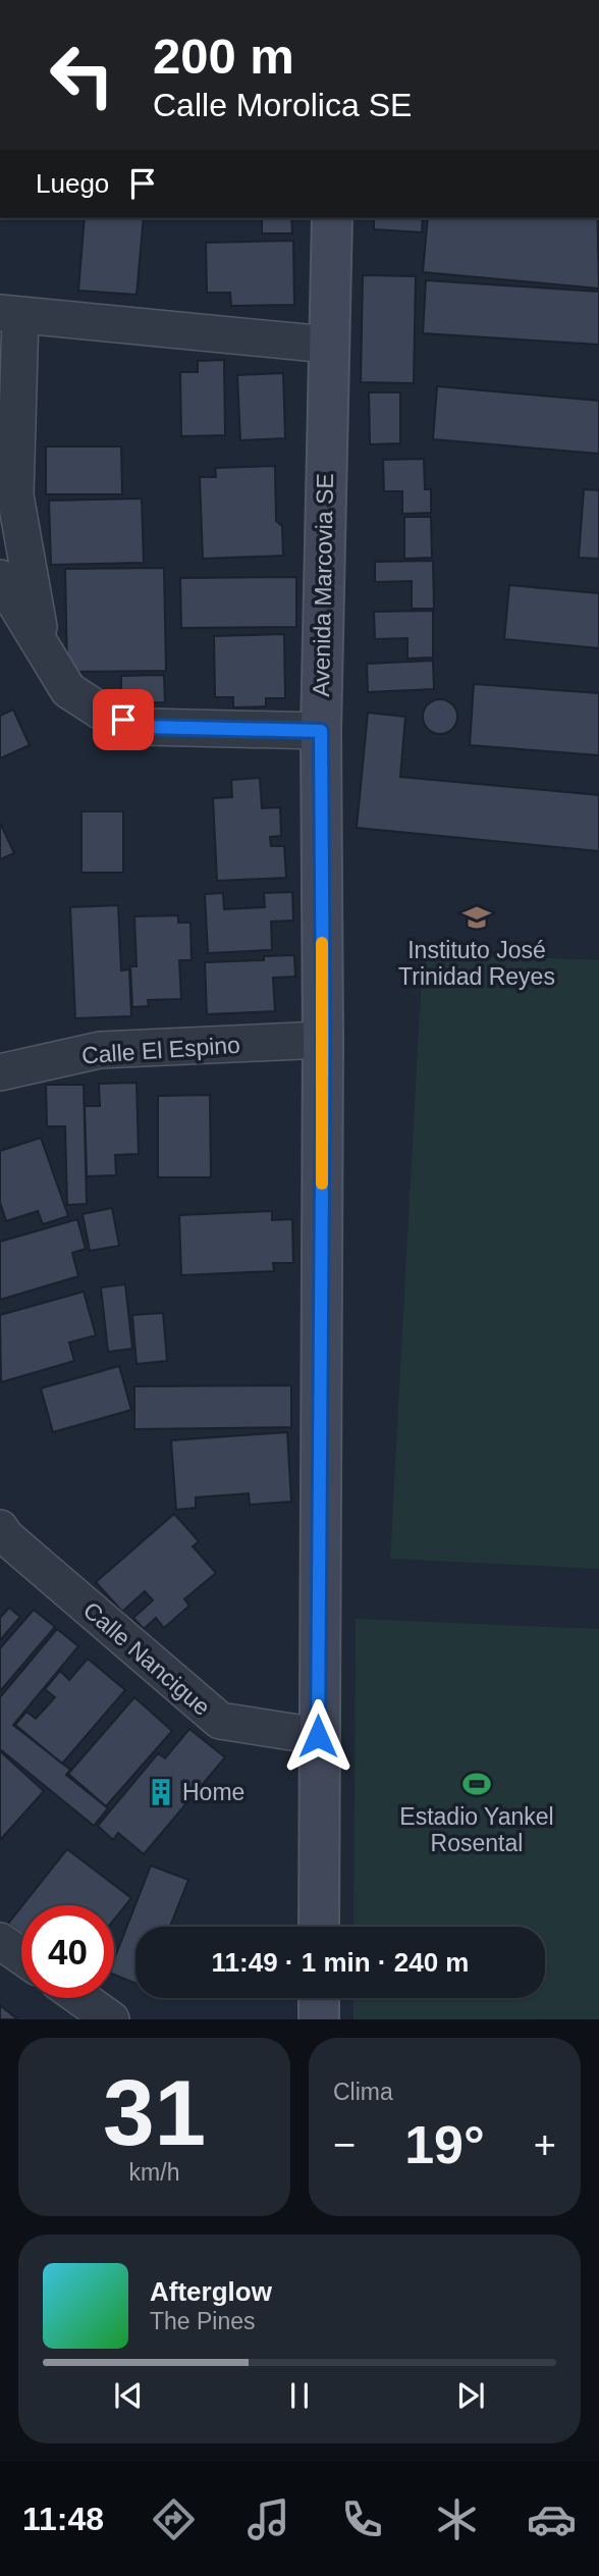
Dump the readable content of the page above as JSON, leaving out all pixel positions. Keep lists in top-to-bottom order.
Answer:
{
  "streets": {
    "street": ["Avenida Marcovia SE", "Calle El Espino", "Calle Nancigue"]
  },
  "crossings": [
    ["Avenida Marcovia SE", "Calle El Espino"],
    ["Avenida Marcovia SE", "Calle Nancigue"]
  ],
  "places": {
    "school or university": ["Instituto José Trinidad Reyes"],
    "sports": ["Estadio Yankel Rosental"],
    "building": ["Home"]
  },
  "page": {
    "turn": ["200 m", "Calle Morolica SE"],
    "then": "Luego",
    "limit": "40",
    "trip": "11:49 · 1 min · 240 m",
    "tile": [
      ["31", "km/h"],
      "Clima"
    ],
    "heat": ["−", "19°", "+"],
    "song": ["Afterglow", "The Pines"],
    "tabs": "11:48"
  }
}
